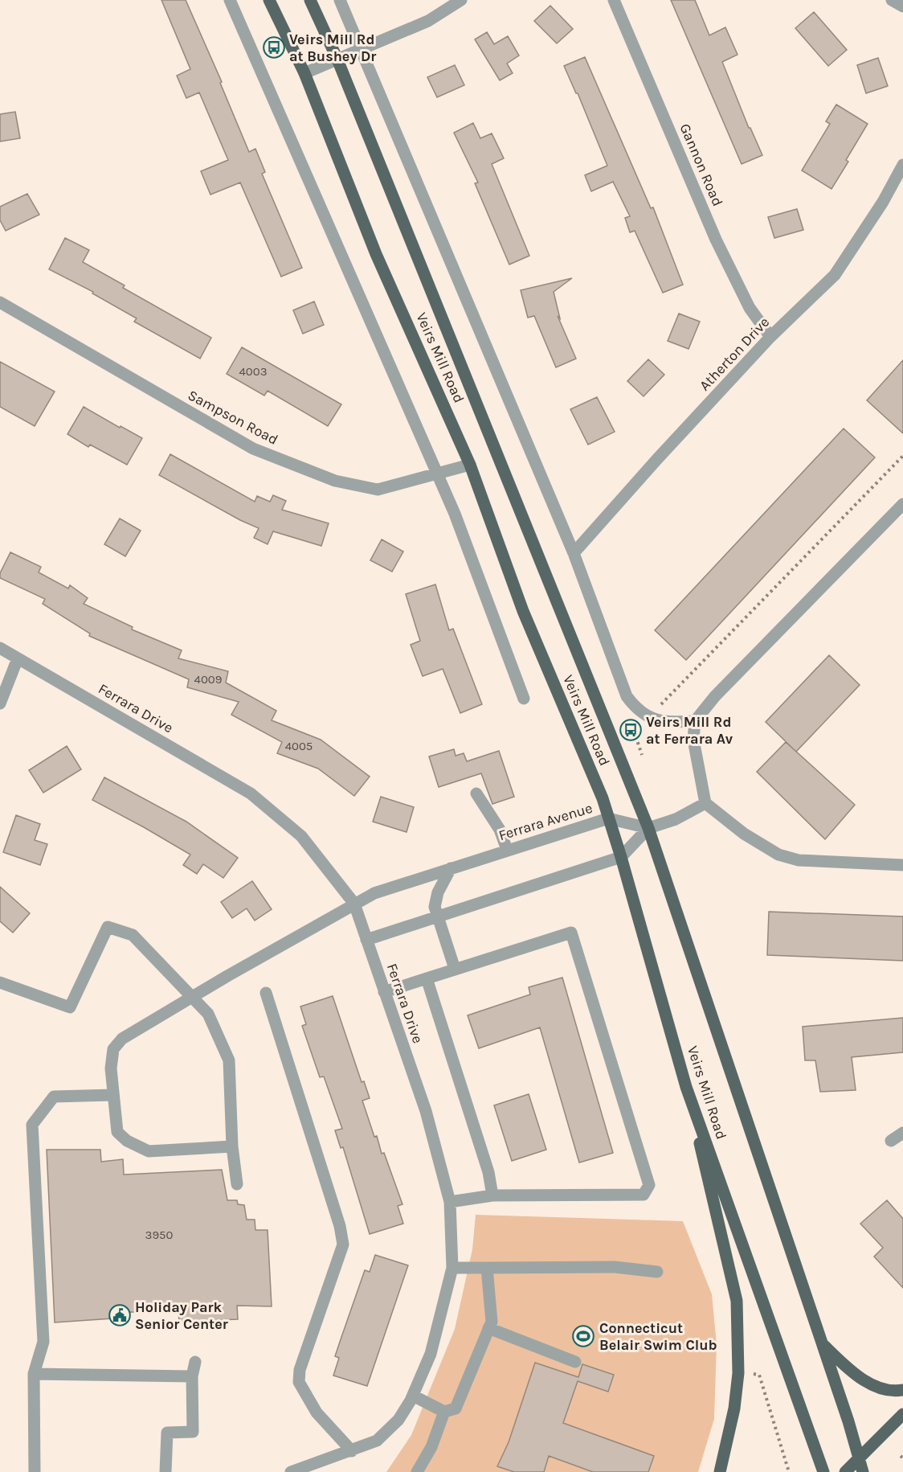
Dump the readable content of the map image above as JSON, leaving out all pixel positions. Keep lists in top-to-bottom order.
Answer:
{
  "streets": {
    "main road": ["Veirs Mill Road"],
    "street": [
      "Gannon Road",
      "Atherton Drive",
      "Sampson Road",
      "Ferrara Drive",
      "Ferrara Avenue"
    ]
  },
  "crossings": [
    ["Gannon Road", "Atherton Drive"],
    ["Veirs Mill Road", "Sampson Road"],
    ["Veirs Mill Road", "Ferrara Avenue"],
    ["Ferrara Drive", "Ferrara Avenue"]
  ],
  "places": {
    "bus stop": ["Veirs Mill Rd at Bushey Dr", "Veirs Mill Rd at Ferrara Av"],
    "public building": ["Holiday Park Senior Center"],
    "sports": ["Connecticut Belair Swim Club"]
  },
  "house_numbers": [
    "4003",
    "4009",
    "4005",
    "3950"
  ]
}
